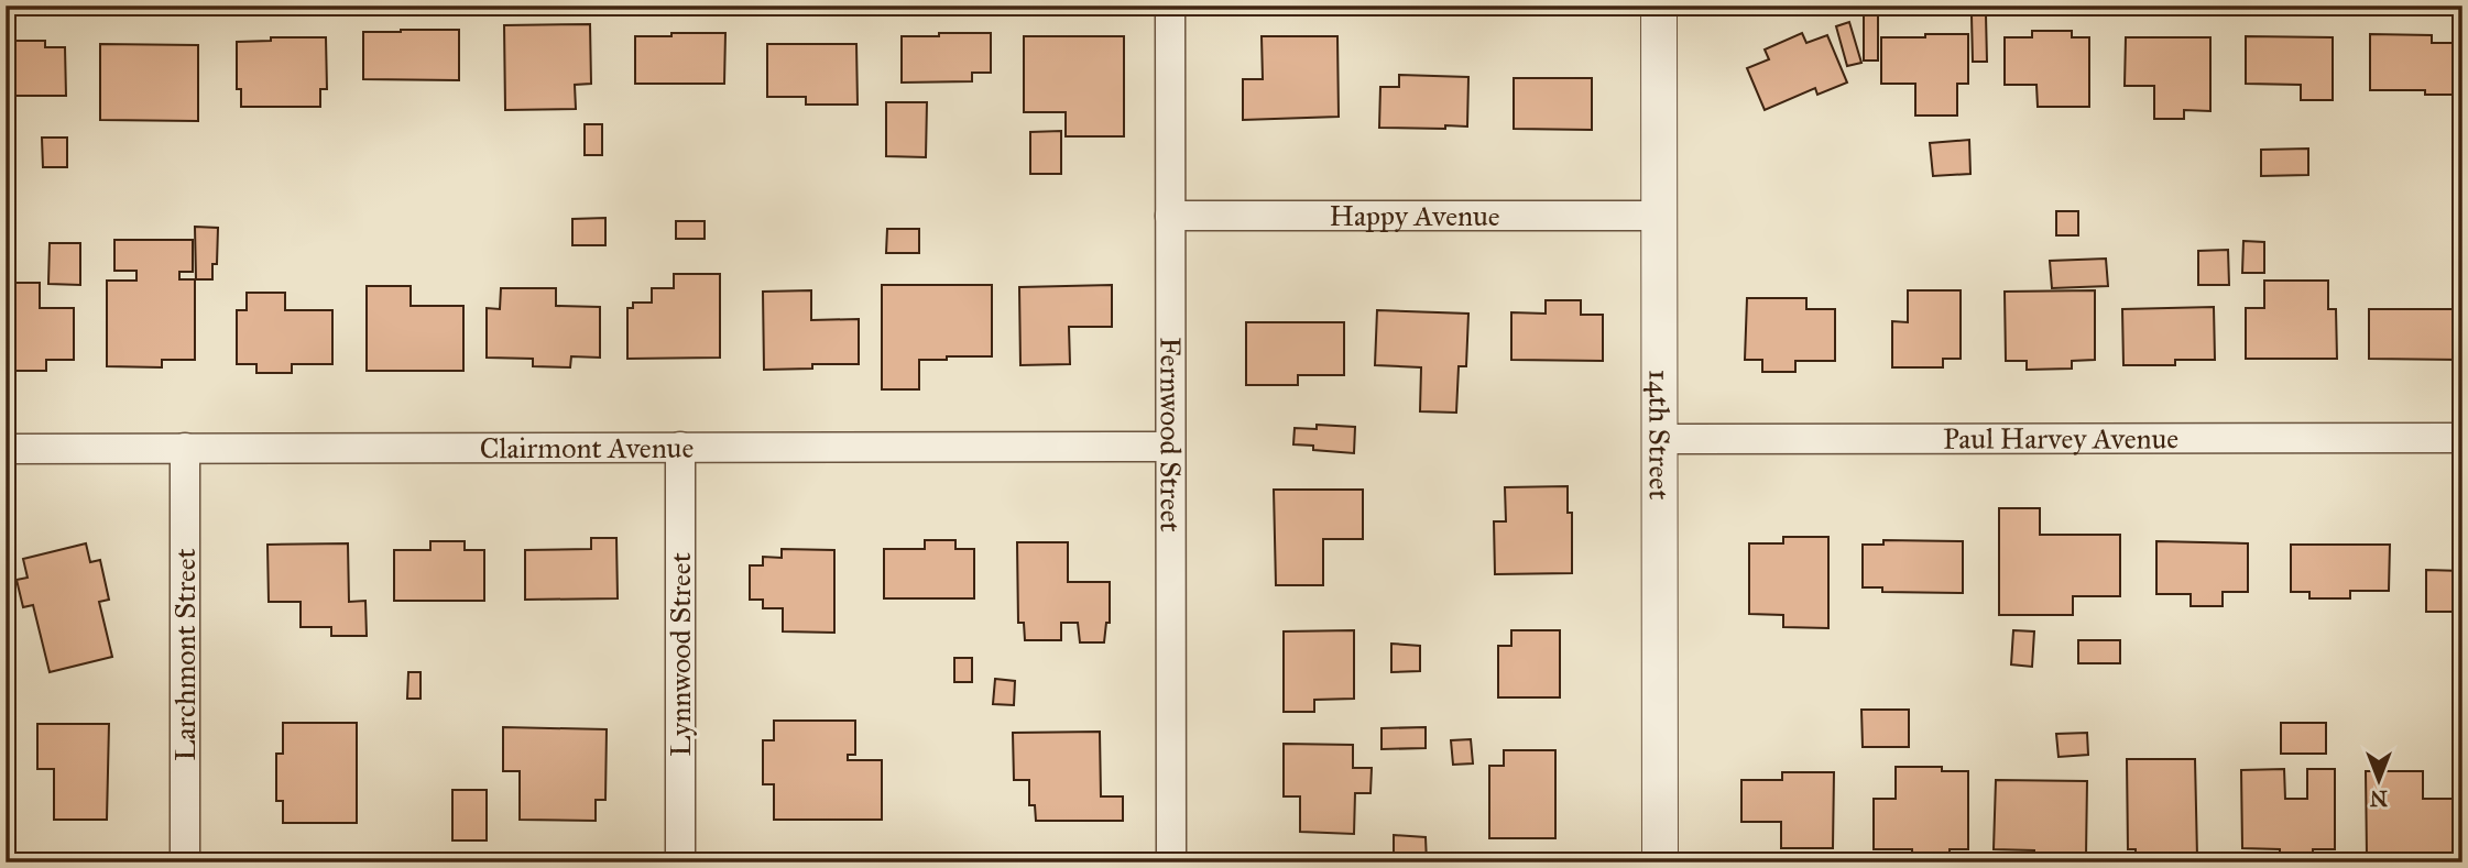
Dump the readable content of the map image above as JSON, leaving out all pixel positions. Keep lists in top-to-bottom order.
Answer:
{
  "streets": {
    "street": [
      "Happy Avenue",
      "Fernwood Street",
      "14th Street",
      "Paul Harvey Avenue",
      "Clairmont Avenue",
      "Larchmont Street",
      "Lynnwood Street"
    ]
  },
  "crossings": [
    ["Happy Avenue", "Fernwood Street"],
    ["Happy Avenue", "14th Street"],
    ["Fernwood Street", "Clairmont Avenue"],
    ["14th Street", "Paul Harvey Avenue"],
    ["Clairmont Avenue", "Larchmont Street"],
    ["Clairmont Avenue", "Lynnwood Street"]
  ],
  "north": "bottom"
}
